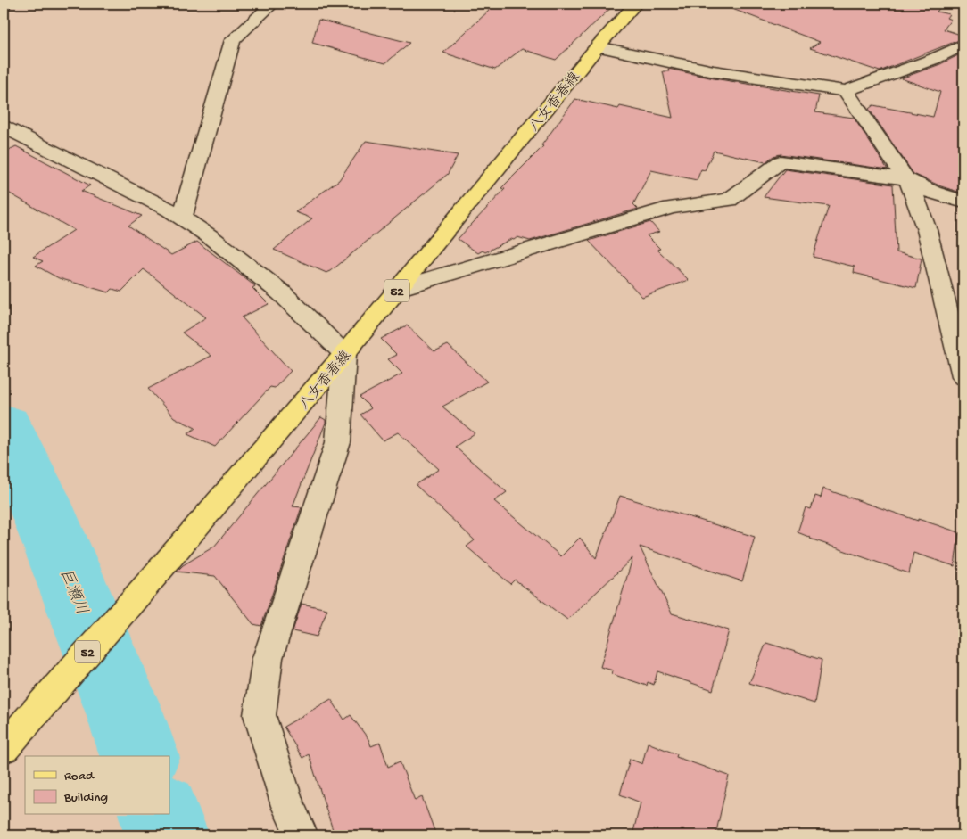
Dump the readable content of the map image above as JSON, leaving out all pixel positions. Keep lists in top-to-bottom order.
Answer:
{
  "streets": {
    "main road": ["八女香春線", "52"]
  },
  "water": ["巨瀬川"],
  "legend": ["Road", "Building"]
}
